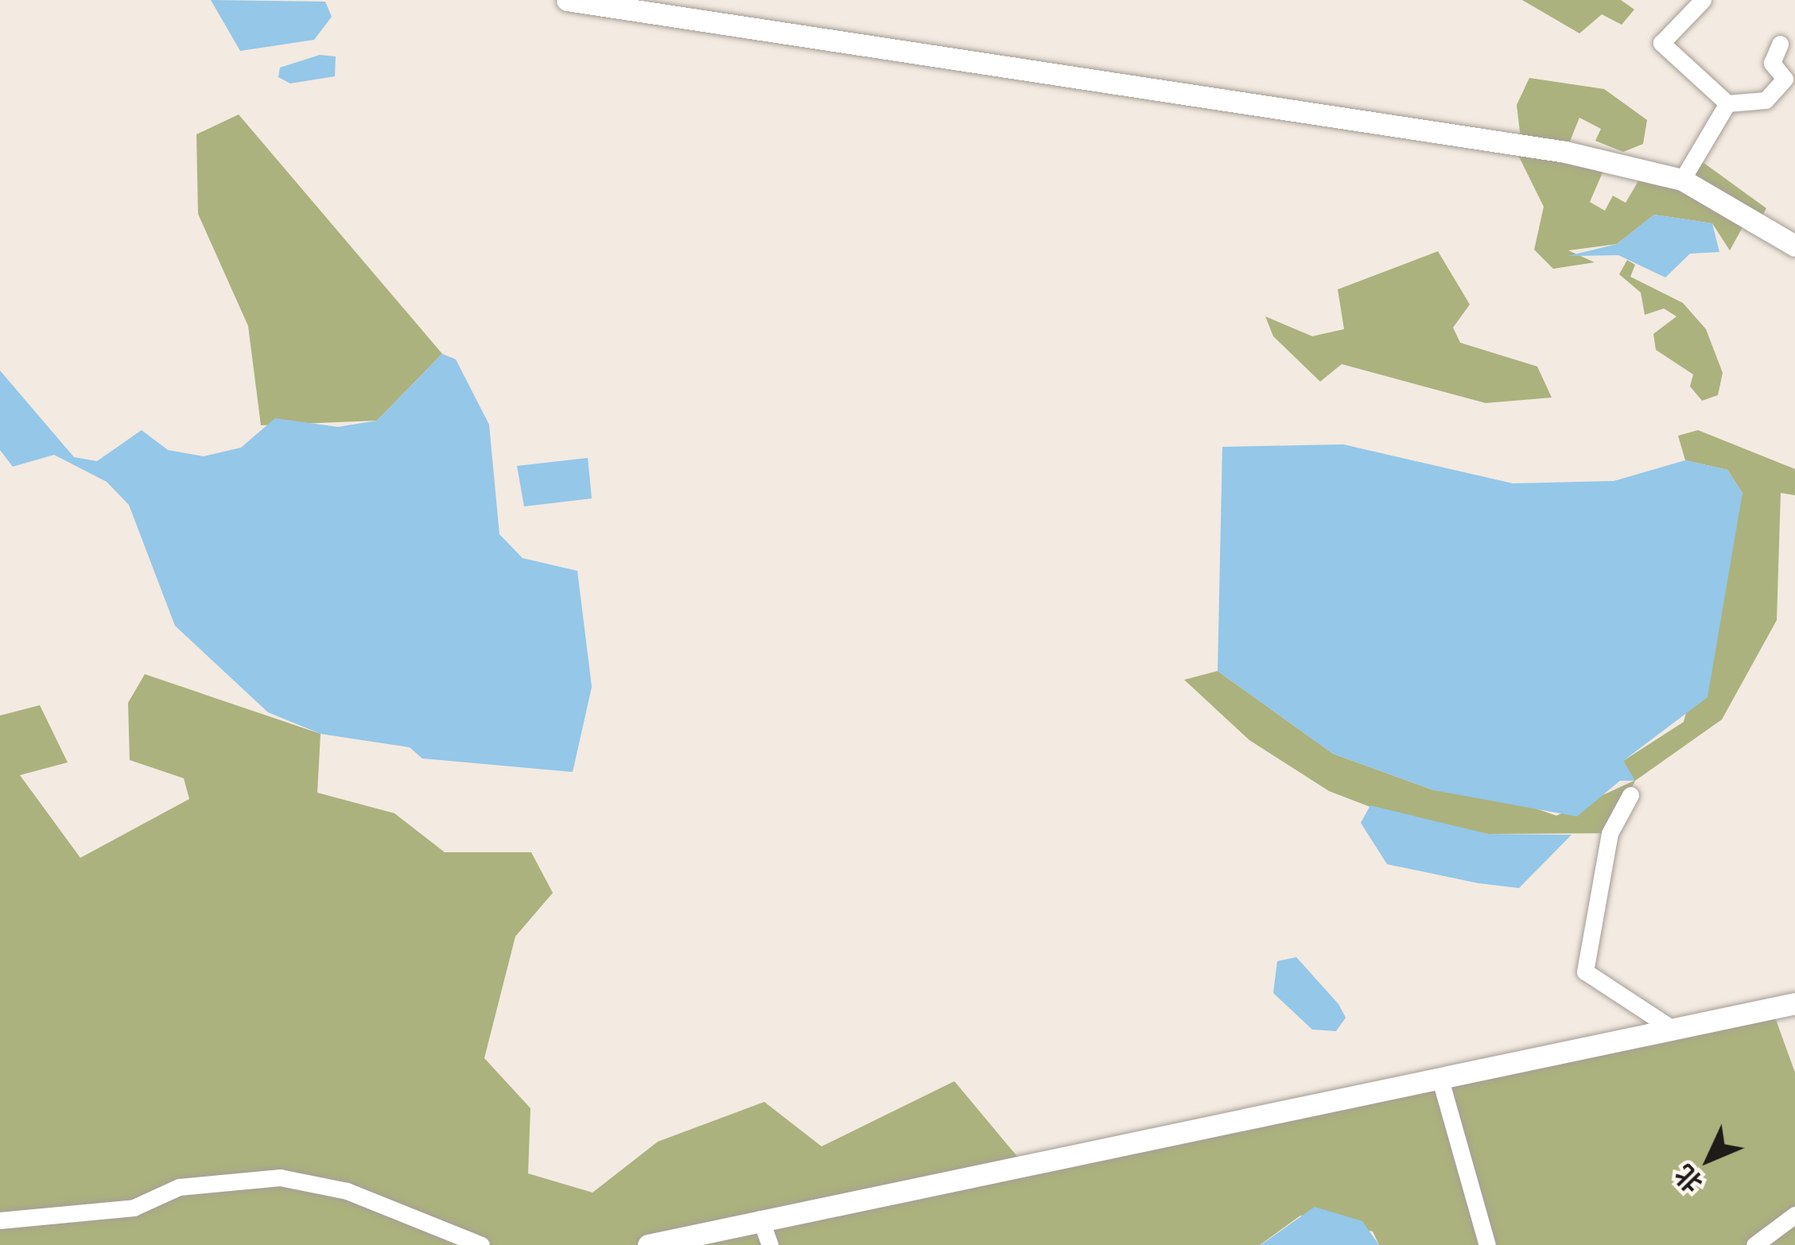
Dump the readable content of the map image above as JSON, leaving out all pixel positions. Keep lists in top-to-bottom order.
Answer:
{
  "north": "bottom left"
}
